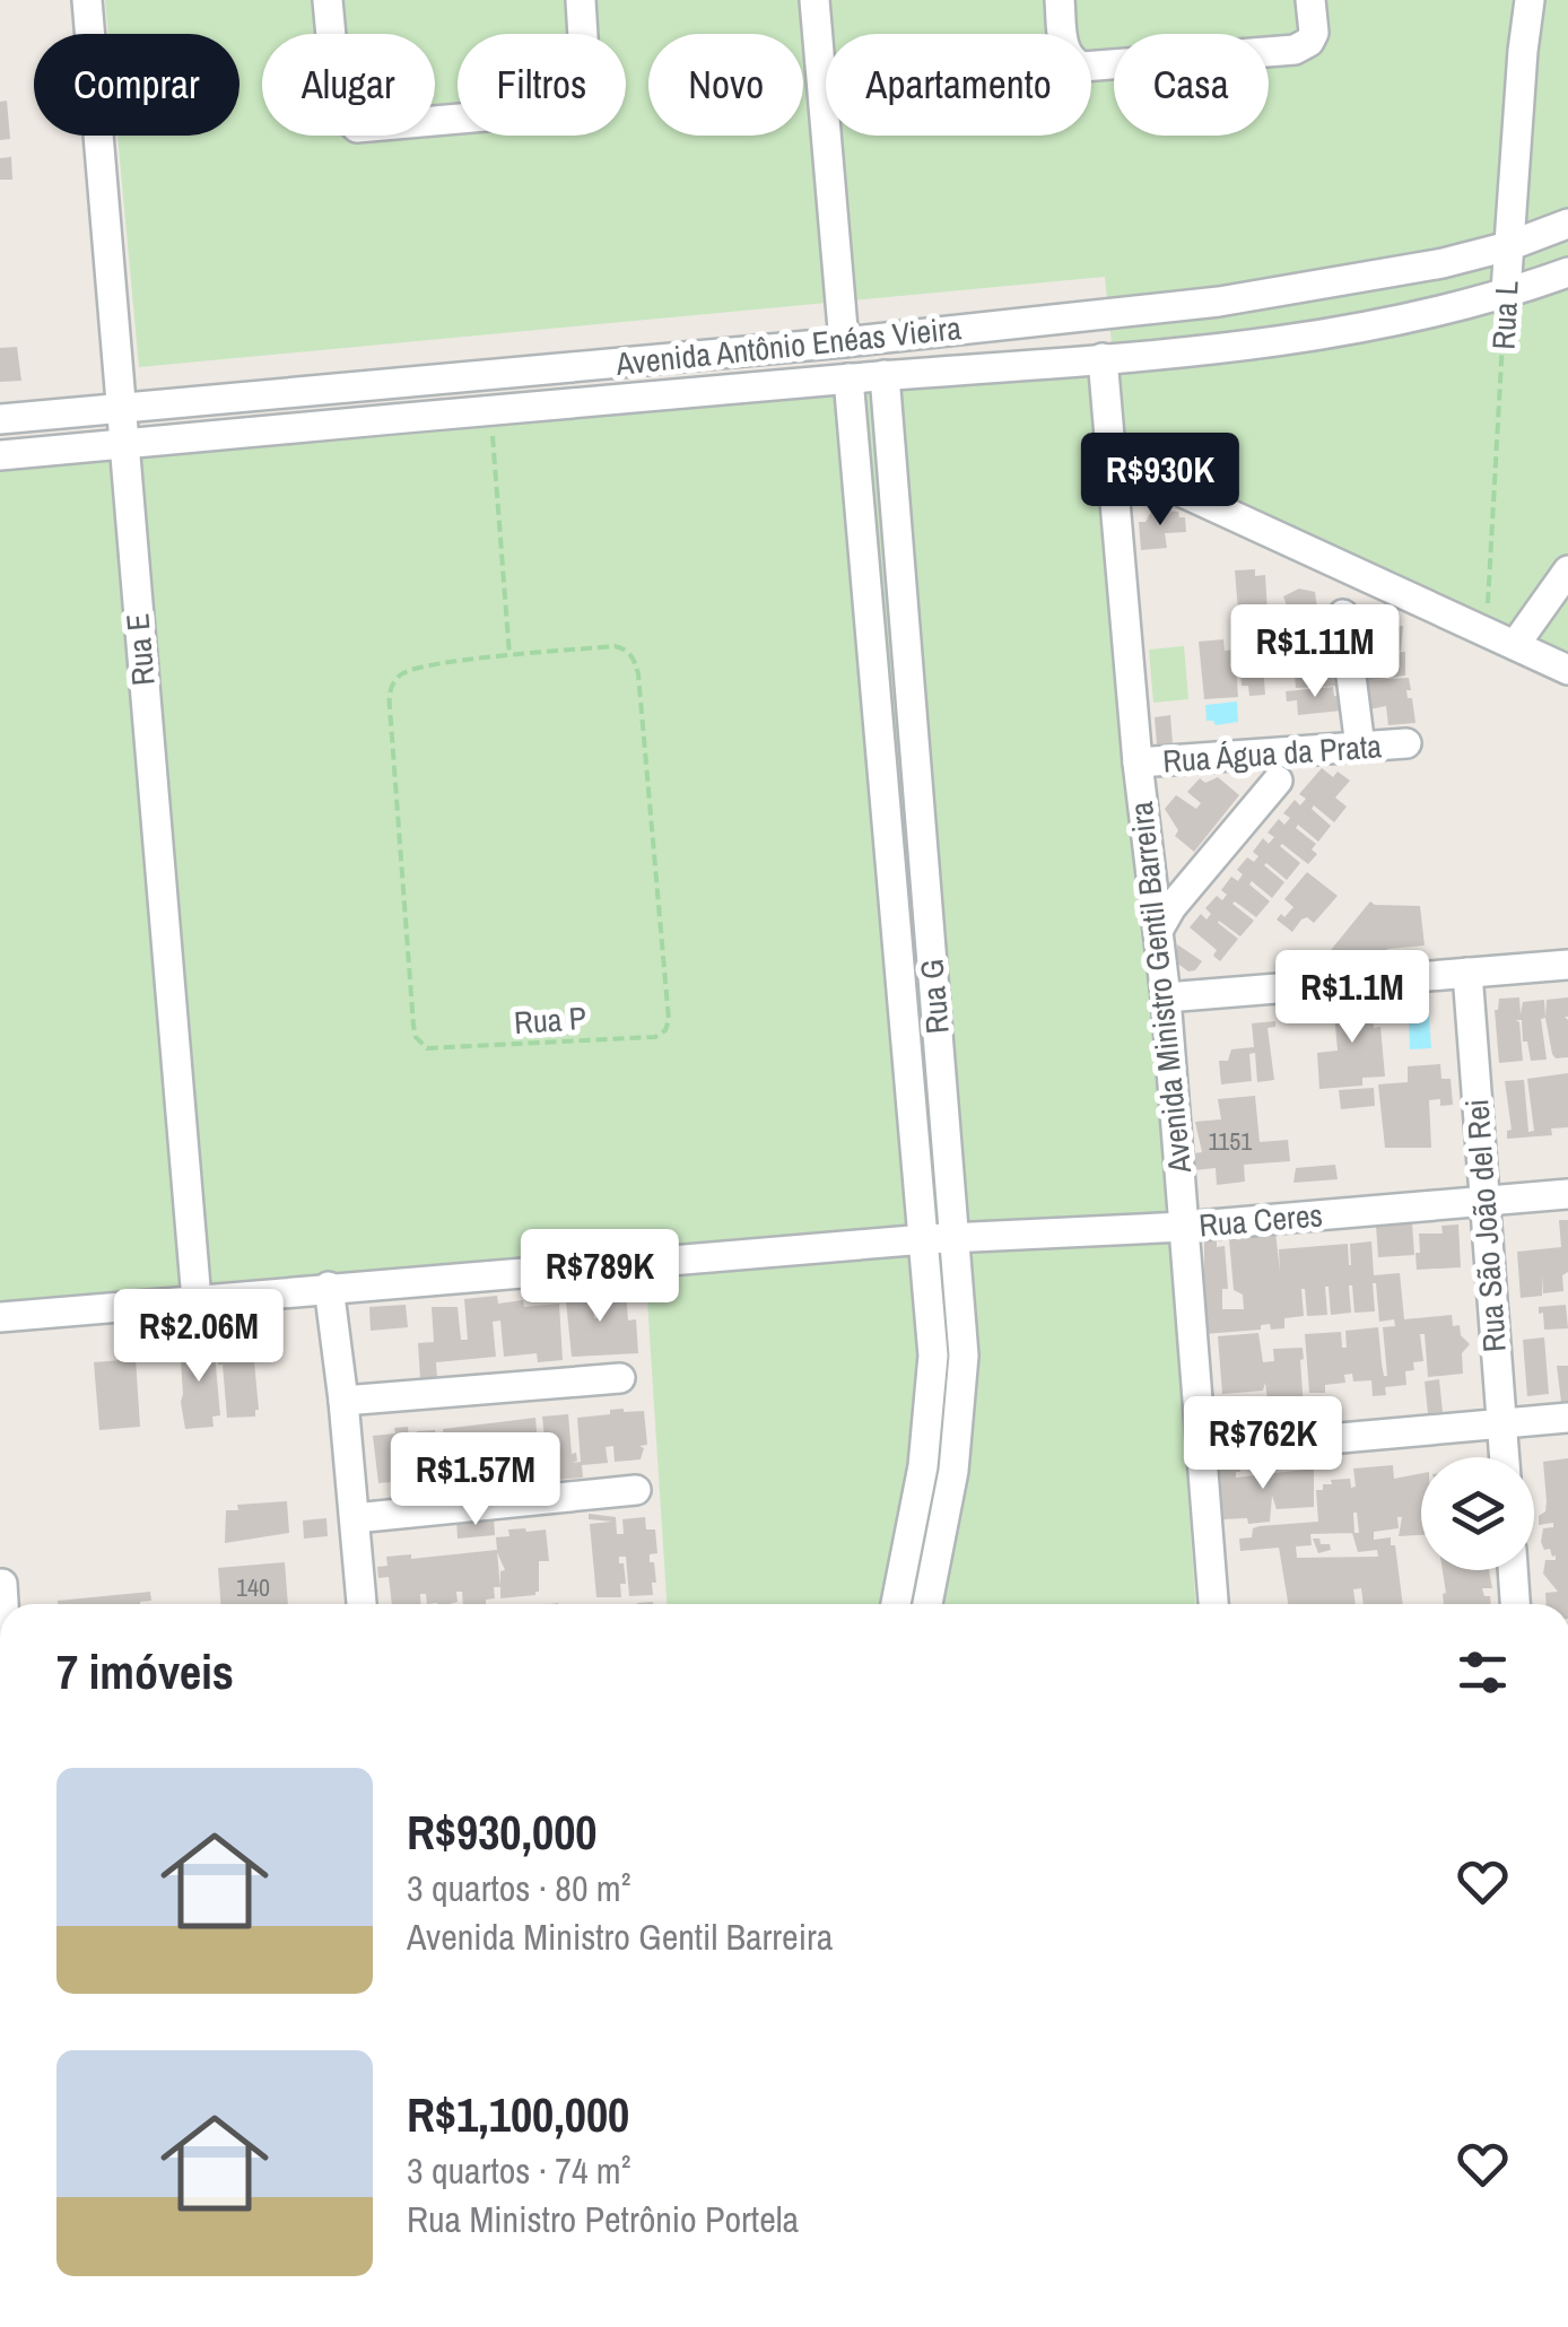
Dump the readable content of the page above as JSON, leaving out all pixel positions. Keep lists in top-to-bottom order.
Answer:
{
  "streets": {
    "street": [
      "Rua L",
      "Avenida Antônio Enéas Vieira",
      "Rua E",
      "Rua Água da Prata",
      "Avenida Ministro Gentil Barreira",
      "Rua G",
      "Rua Ceres",
      "Rua São João del Rei"
    ],
    "path": ["Rua P"]
  },
  "crossings": [
    ["Rua L", "Avenida Antônio Enéas Vieira"],
    ["Avenida Antônio Enéas Vieira", "Rua E"],
    ["Avenida Antônio Enéas Vieira", "Avenida Ministro Gentil Barreira"],
    ["Avenida Antônio Enéas Vieira", "Rua G"],
    ["Rua E", "Rua Ceres"],
    ["Rua Água da Prata", "Avenida Ministro Gentil Barreira"],
    ["Avenida Ministro Gentil Barreira", "Rua Ceres"],
    ["Rua G", "Rua Ceres"],
    ["Rua Ceres", "Rua São João del Rei"]
  ],
  "house_numbers": ["1151", "140"],
  "page": {
    "chip": [
      "Comprar",
      "Alugar",
      "Filtros",
      "Novo",
      "Apartamento",
      "Casa"
    ],
    "price": [
      "R$930K",
      "R$1.11M",
      "R$1.1M",
      "R$789K",
      "R$2.06M",
      "R$762K",
      "R$1.57M"
    ],
    "heading": "7 imóveis",
    "list": [
      {
        "name": "R$930,000",
        "note": "3 quartos · 80 m² · Avenida Ministro Gentil Barreira"
      },
      {
        "name": "R$1,100,000",
        "note": "3 quartos · 74 m² · Rua Ministro Petrônio Portela"
      }
    ]
  }
}
